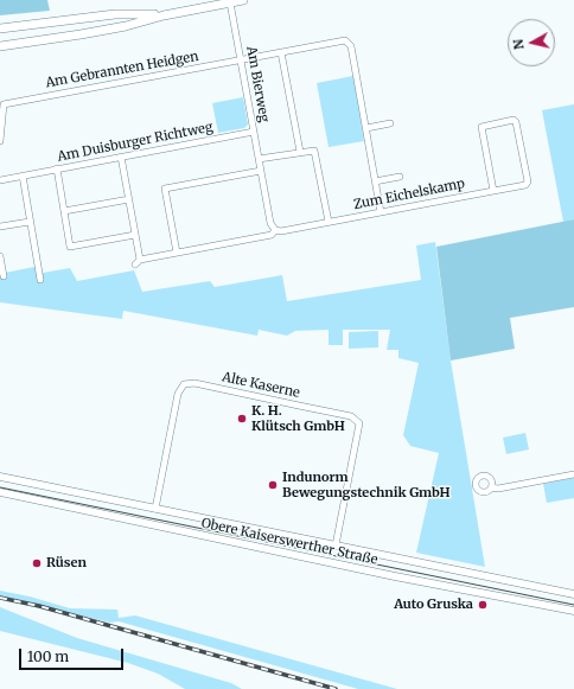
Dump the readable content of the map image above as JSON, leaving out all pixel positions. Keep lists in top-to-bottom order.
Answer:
{
  "streets": {
    "street": [
      "Am Gebrannten Heidgen",
      "Am Bierweg",
      "Am Duisburger Richtweg",
      "Zum Eichelskamp",
      "Alte Kaserne",
      "Obere Kaiserswerther Straße"
    ]
  },
  "crossings": [
    ["Am Gebrannten Heidgen", "Am Bierweg"],
    ["Am Gebrannten Heidgen", "Zum Eichelskamp"],
    ["Am Bierweg", "Am Duisburger Richtweg"],
    ["Am Bierweg", "Zum Eichelskamp"],
    ["Am Duisburger Richtweg", "Zum Eichelskamp"],
    ["Alte Kaserne", "Obere Kaiserswerther Straße"]
  ],
  "places": [
    "K. H. Klütsch GmbH",
    "Indunorm Bewegungstechnik GmbH",
    "Rüsen",
    "Auto Gruska"
  ],
  "scale_bar": "100 m",
  "north": "left"
}
